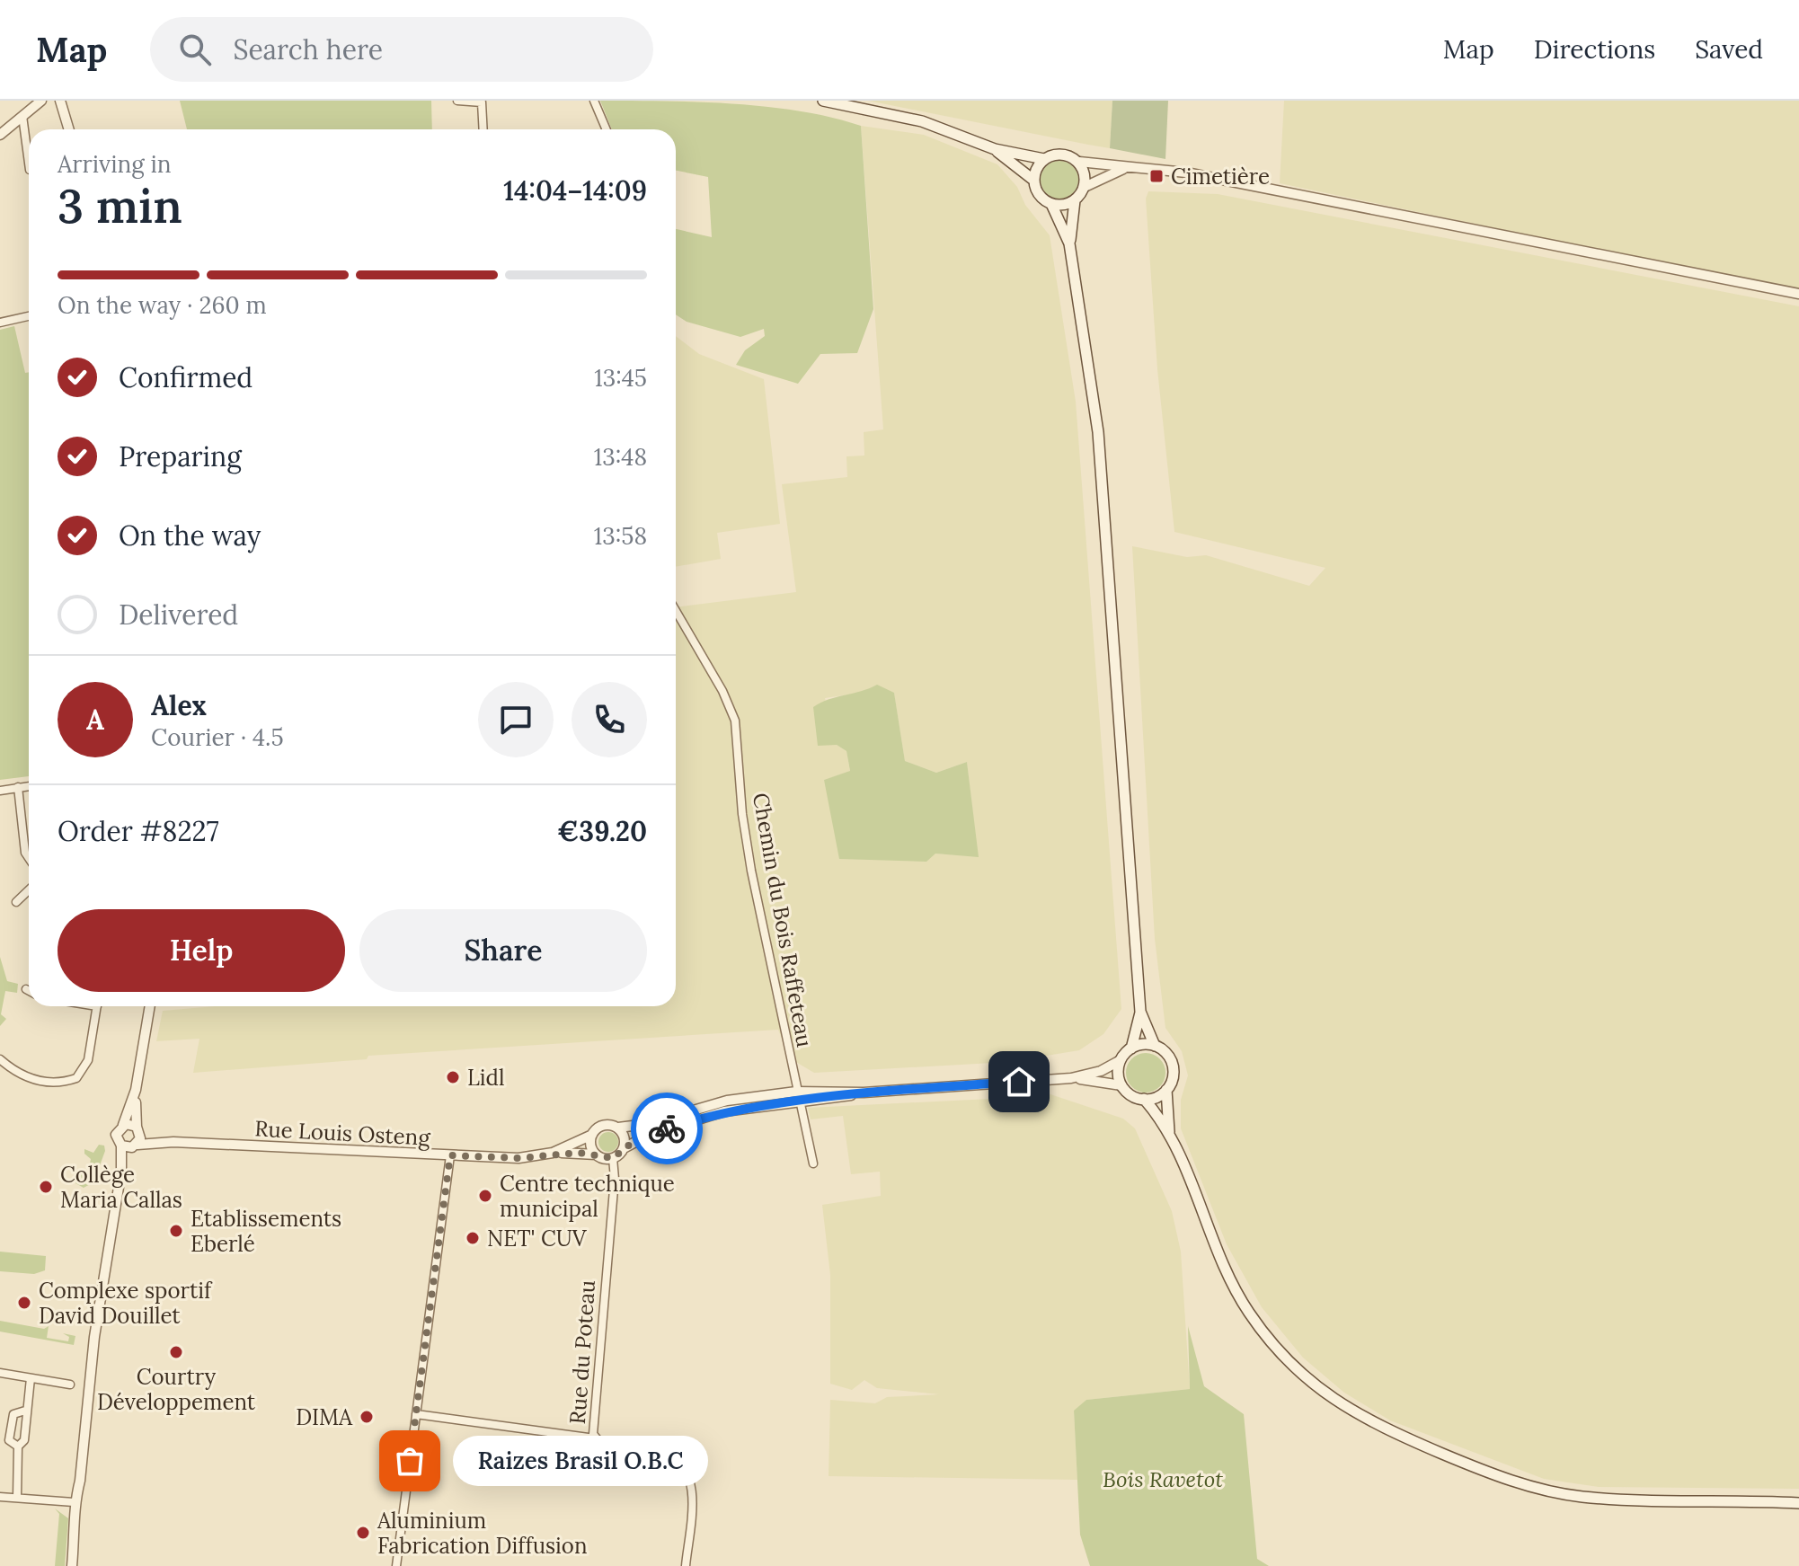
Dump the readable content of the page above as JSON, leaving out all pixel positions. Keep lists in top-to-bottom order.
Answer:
{
  "streets": {
    "street": ["Chemin du Bois Raffeteau", "Rue Louis Osteng", "Rue du Poteau"]
  },
  "crossings": [
    ["Rue Louis Osteng", "Rue du Poteau"]
  ],
  "parks": ["Bois Ravetot"],
  "places": {
    "transit": ["Cimetière"],
    "other": [
      "Lidl",
      "Collège Maria Callas",
      "Centre technique municipal",
      "Etablissements Eberlé",
      "NET' CUV",
      "Complexe sportif David Douillet",
      "Courtry Développement",
      "DIMA",
      "Raizes Brasil O.B.C",
      "Aluminium Fabrication Diffusion"
    ]
  },
  "page": {
    "header": "Map",
    "search": "Search here",
    "nav": ["Map", "Directions", "Saved"],
    "heading": ["3 min", "Arriving in", "14:04–14:09"],
    "panel": [
      "Alex",
      "Courier · 4.5",
      "Order #8227",
      "€39.20"
    ],
    "bar": "On the way · 260 m",
    "list": [
      ["Confirmed", "13:45"],
      ["Preparing", "13:48"],
      ["On the way", "13:58"],
      "Delivered"
    ],
    "round": "A",
    "buttons": ["Help", "Share"],
    "bubble": "Raizes Brasil O.B.C"
  }
}
